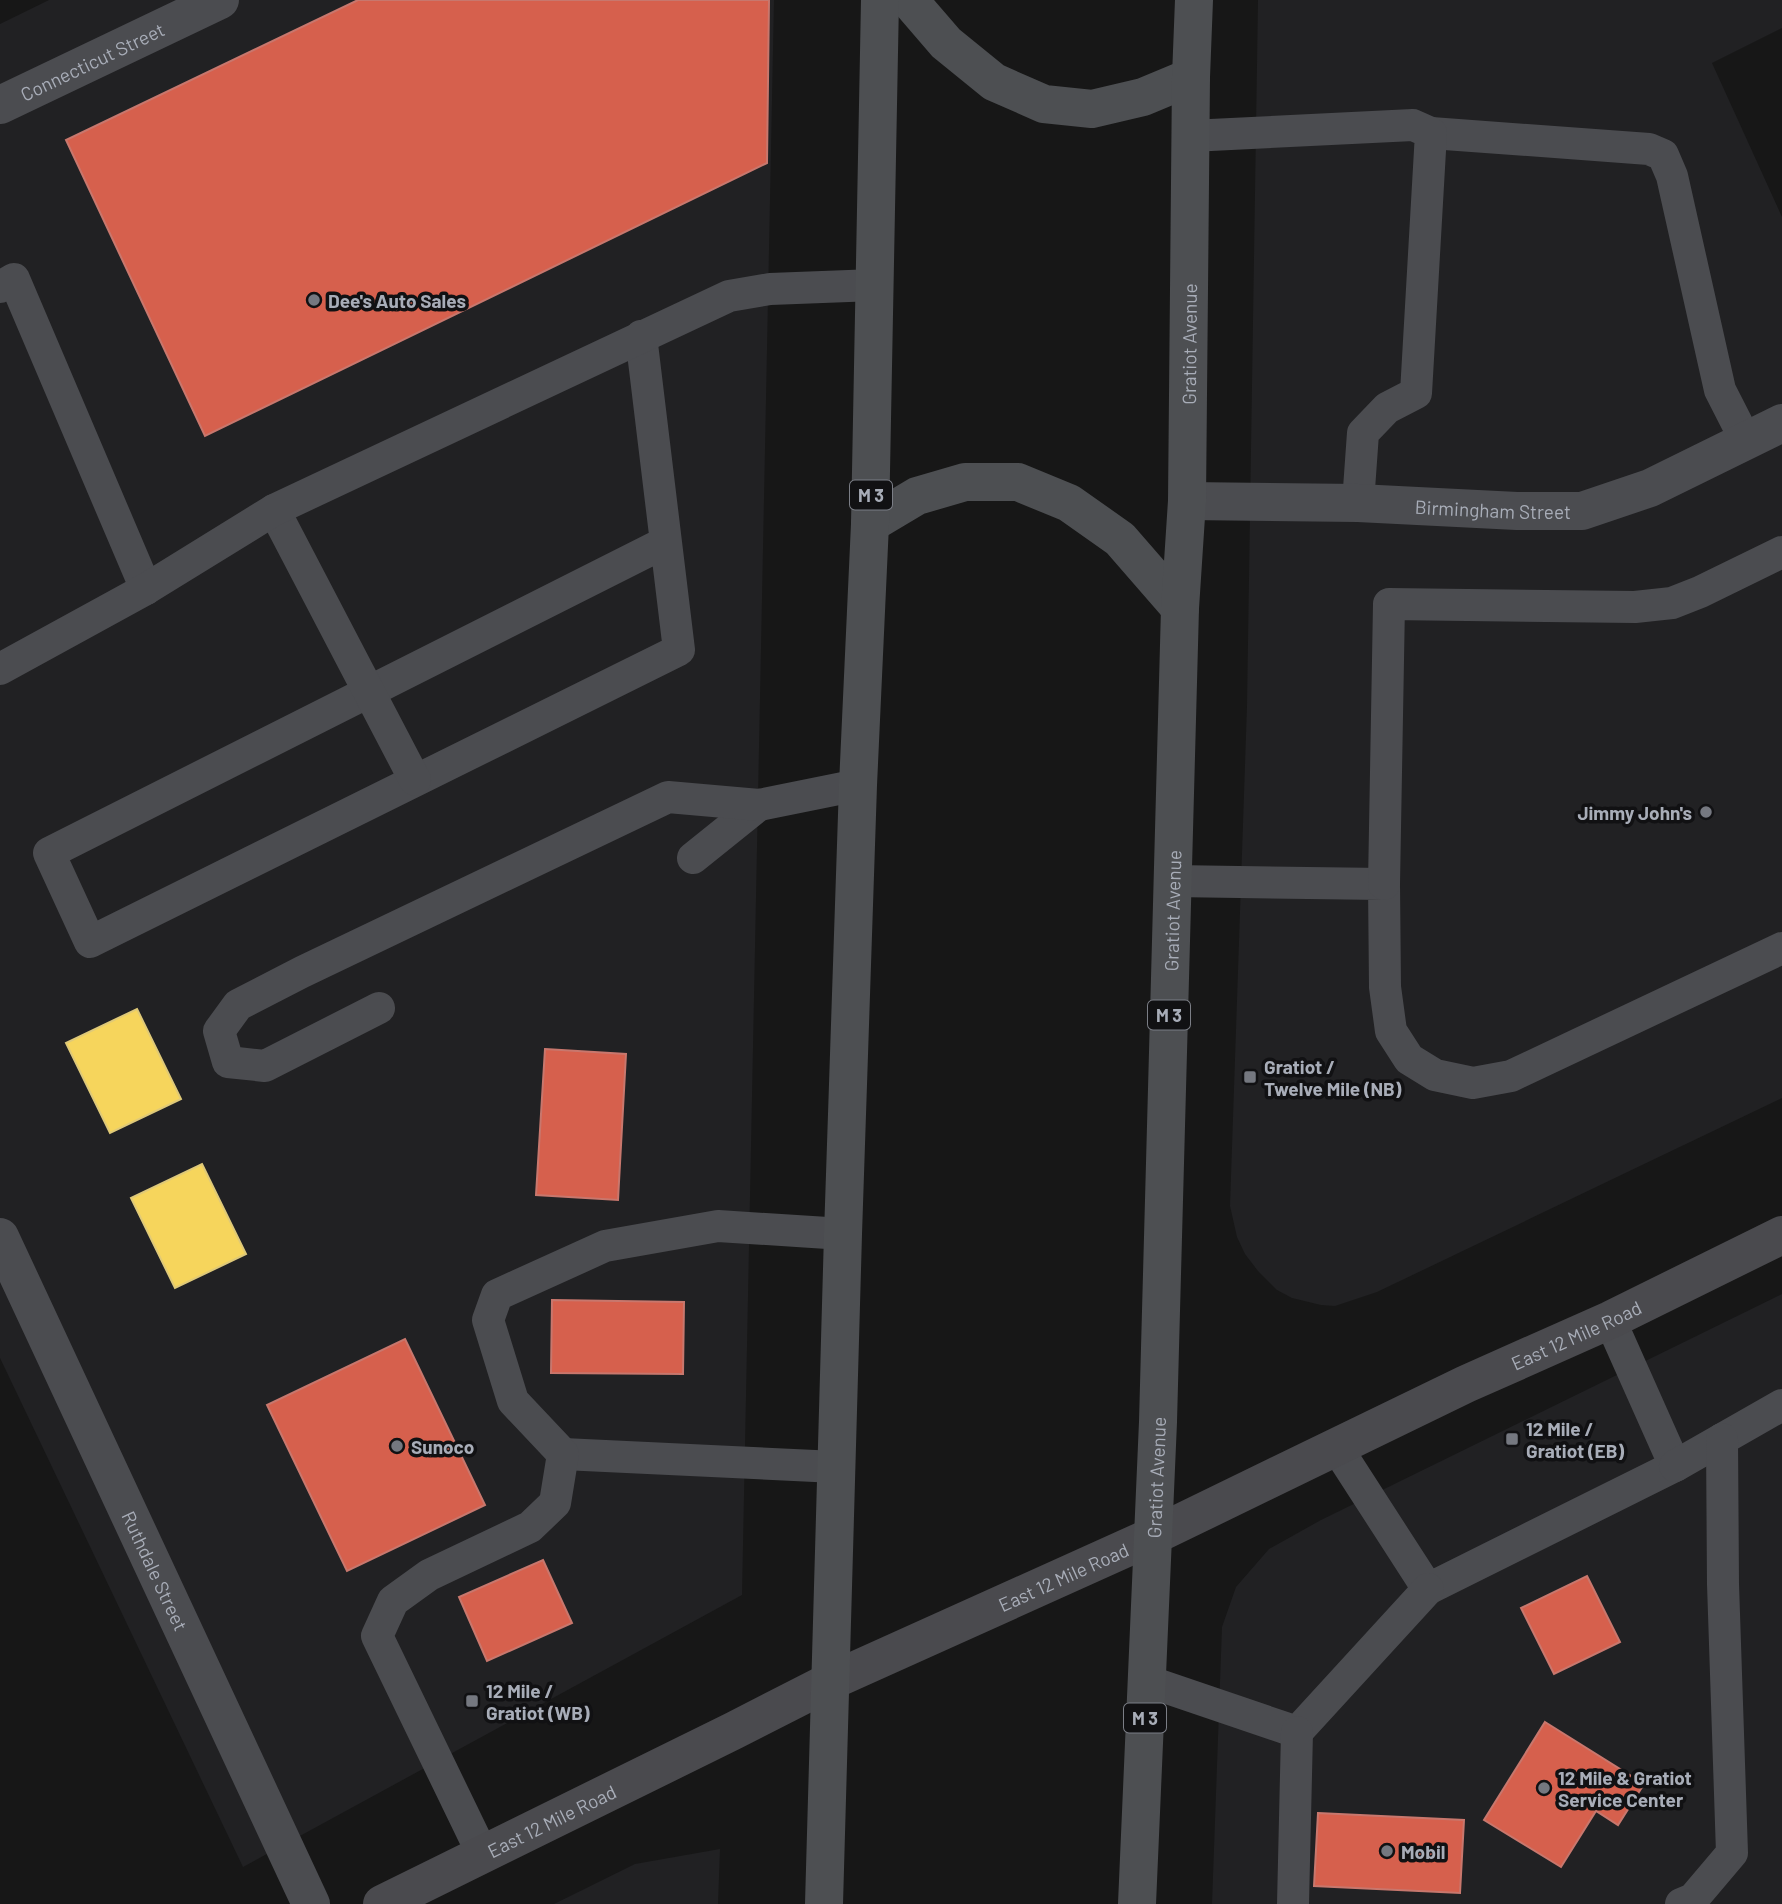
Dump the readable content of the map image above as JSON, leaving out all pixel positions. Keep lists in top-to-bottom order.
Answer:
{
  "streets": {
    "main road": ["Gratiot Avenue", "M 3", "East 12 Mile Road"],
    "street": ["Connecticut Street", "Birmingham Street", "Ruthdale Street"]
  },
  "crossings": [
    ["Gratiot Avenue", "Birmingham Street"],
    ["Gratiot Avenue", "East 12 Mile Road"],
    ["M 3", "East 12 Mile Road"]
  ],
  "places": {
    "other": [
      "Dee's Auto Sales",
      "Jimmy John's",
      "Sunoco",
      "12 Mile & Gratiot Service Center",
      "Mobil"
    ],
    "transit": ["Gratiot / Twelve Mile (NB)", "12 Mile / Gratiot (EB)", "12 Mile / Gratiot (WB)"]
  }
}
